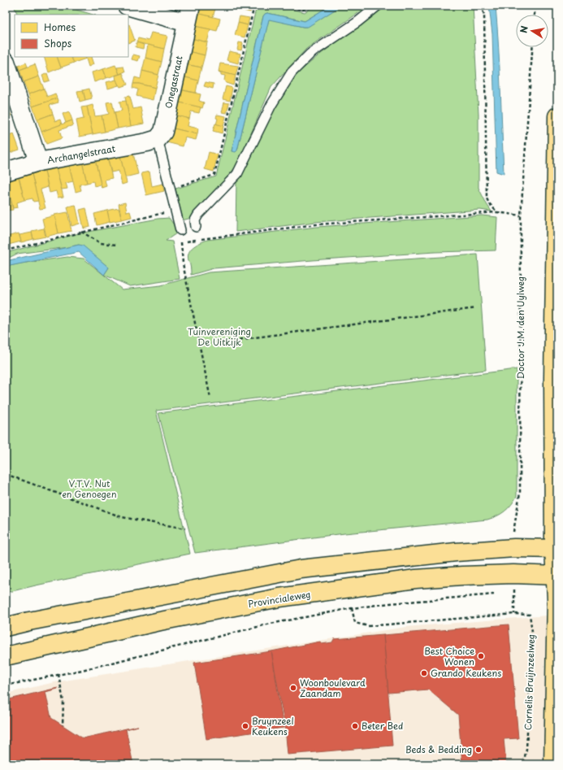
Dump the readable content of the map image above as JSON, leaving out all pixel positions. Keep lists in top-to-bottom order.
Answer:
{
  "streets": {
    "main road": ["Provincialeweg"],
    "street": ["Onegastraat", "Archangelstraat"],
    "path": ["Doctor J.M. den Uylweg", "Cornelis Bruijnzeelweg"]
  },
  "crossings": [
    ["Onegastraat", "Archangelstraat"]
  ],
  "parks": ["Tuinvereniging De Uitkijk", "V.T.V. Nut en Genoegen"],
  "places": [
    "Best Choice Wonen",
    "Grando Keukens",
    "Woonboulevard Zaandam",
    "Bruynzeel Keukens",
    "Beter Bed",
    "Beds & Bedding"
  ],
  "legend": ["Homes", "Shops"],
  "north": "left"
}
